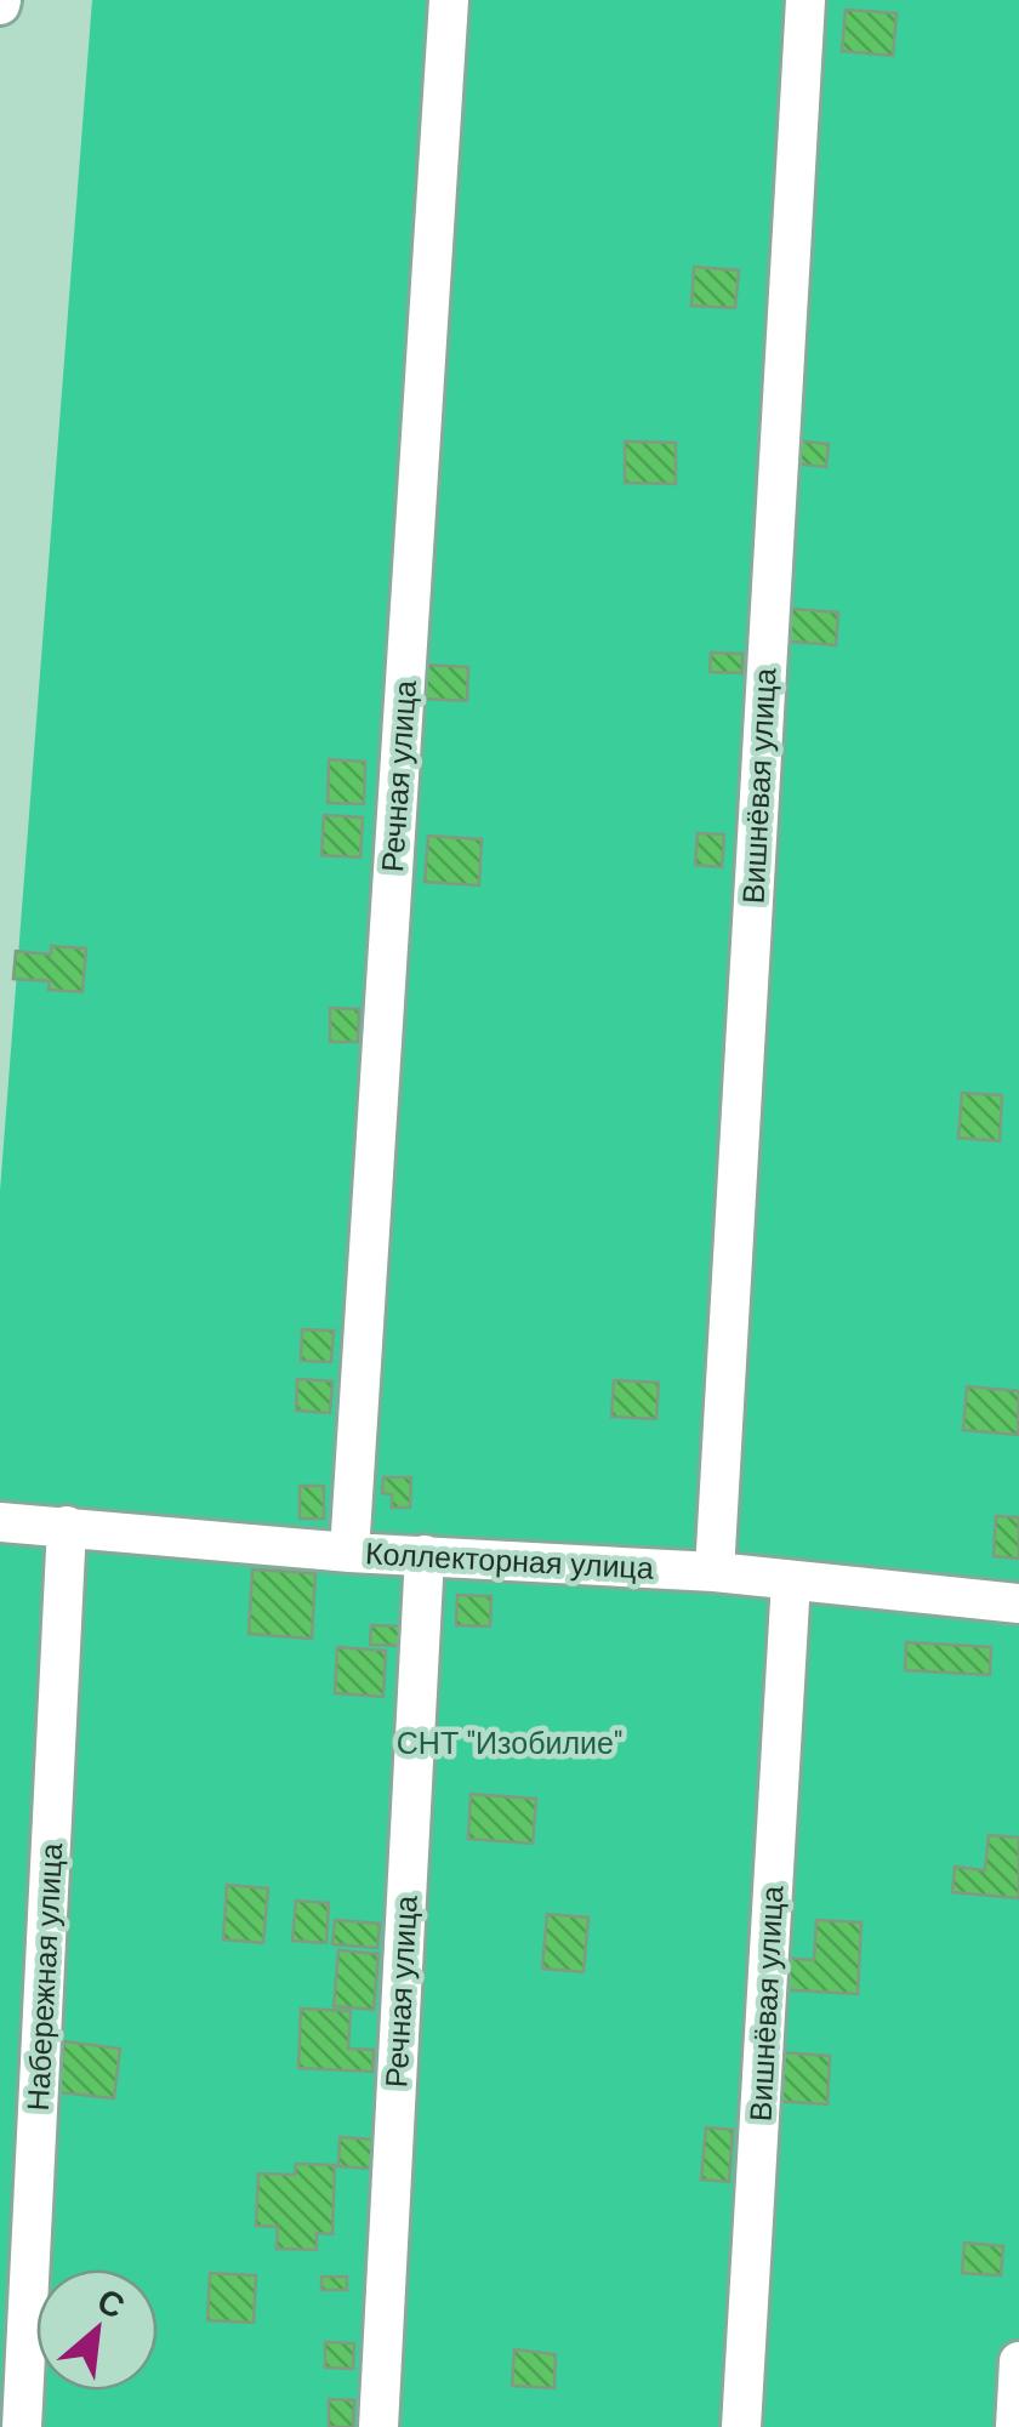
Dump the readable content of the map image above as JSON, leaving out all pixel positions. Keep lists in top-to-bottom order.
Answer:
{
  "streets": {
    "street": [
      "Речная улица",
      "Вишнёвая улица",
      "Коллекторная улица",
      "Набережная улица"
    ]
  },
  "crossings": [
    ["Речная улица", "Коллекторная улица"],
    ["Вишнёвая улица", "Коллекторная улица"],
    ["Коллекторная улица", "Набережная улица"]
  ],
  "parks": ["СНТ \"Изобилие\""],
  "north": "top right"
}
